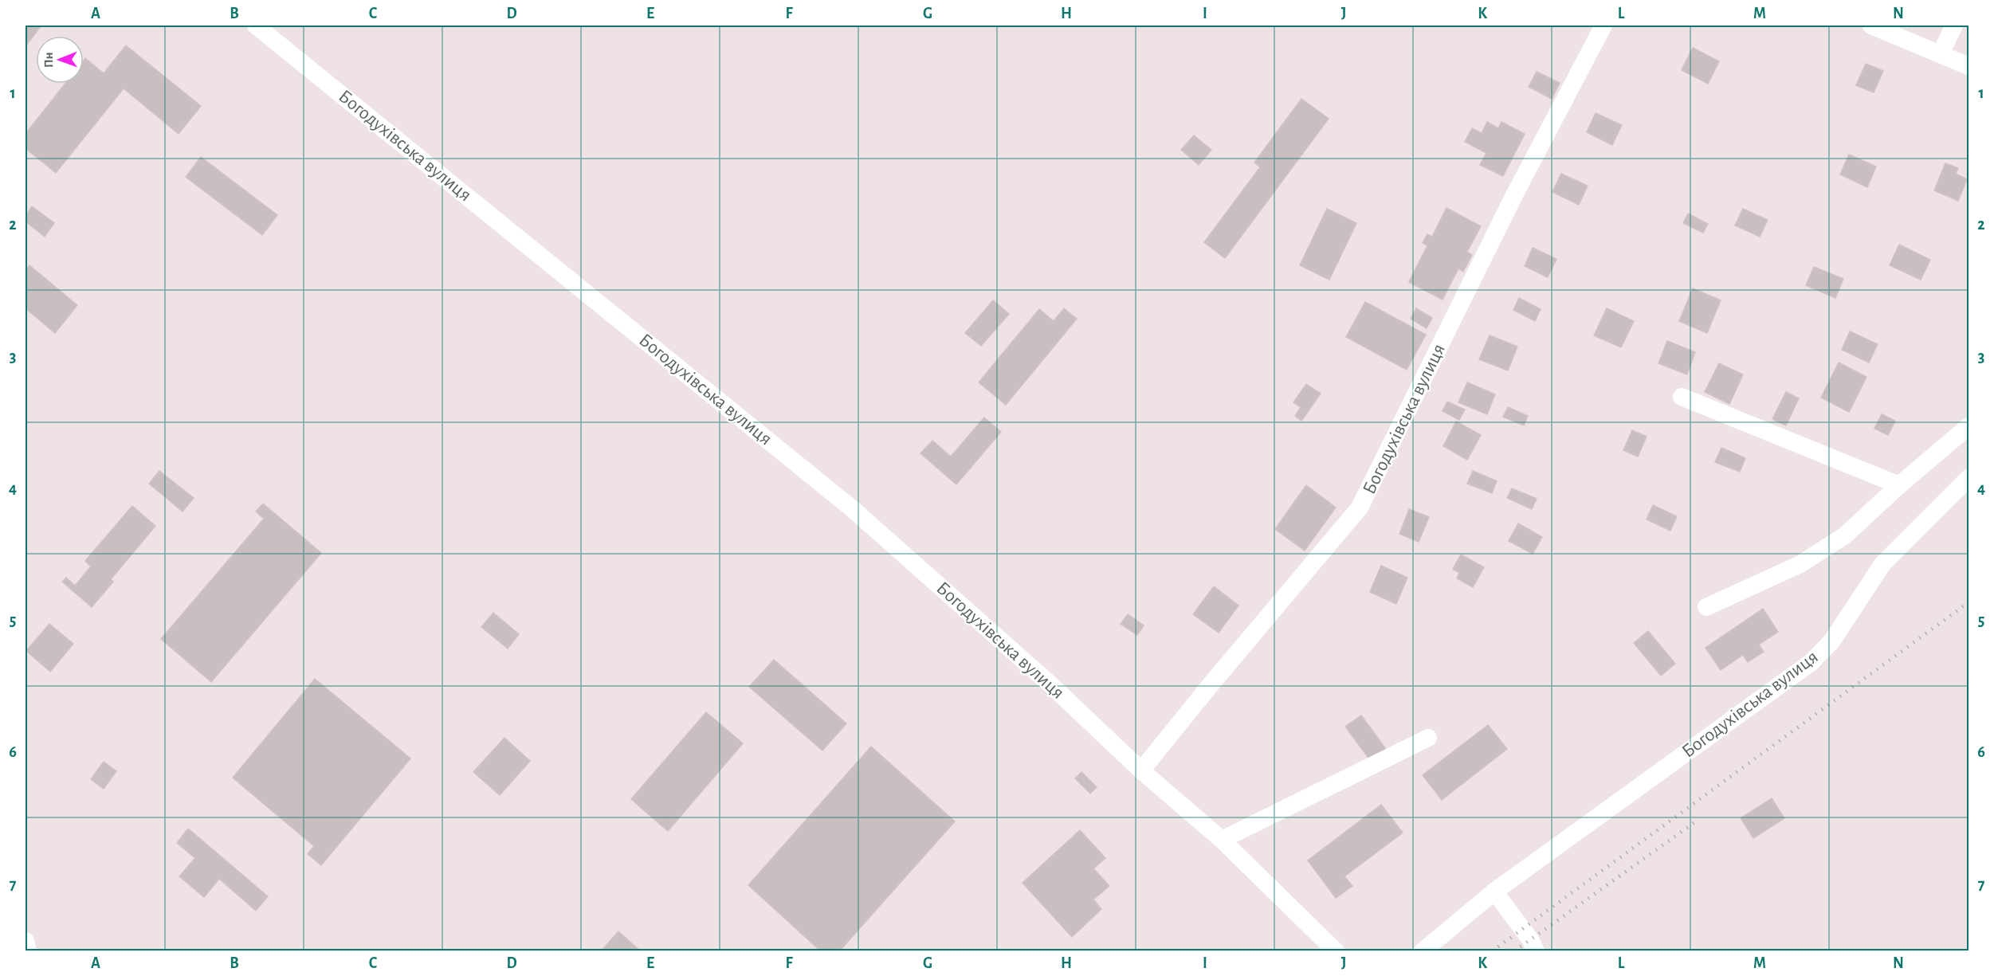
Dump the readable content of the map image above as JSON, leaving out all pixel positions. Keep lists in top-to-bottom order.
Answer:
{
  "streets": {
    "street": ["Богодухівська вулиця"]
  },
  "north": "left",
  "grid": {
    "columns": [
      "A",
      "B",
      "C",
      "D",
      "E",
      "F",
      "G",
      "H",
      "I",
      "J",
      "K",
      "L",
      "M",
      "N"
    ],
    "rows": [
      "1",
      "2",
      "3",
      "4",
      "5",
      "6",
      "7"
    ]
  }
}
